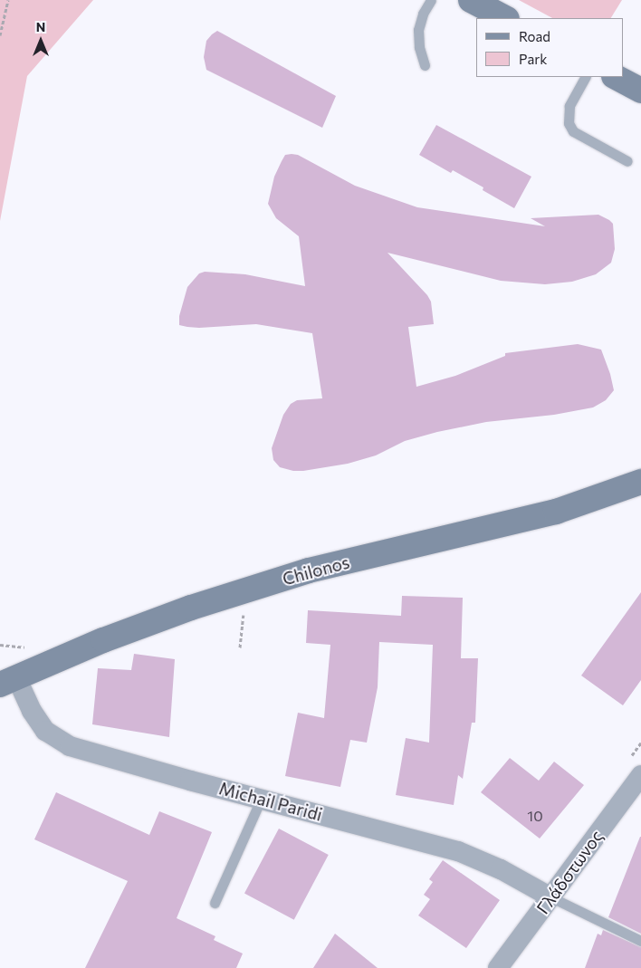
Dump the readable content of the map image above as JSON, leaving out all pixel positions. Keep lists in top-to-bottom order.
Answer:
{
  "streets": {
    "main road": ["Chilonos"],
    "street": ["Michail Paridi", "Γλάδστωνος"]
  },
  "crossings": [
    ["Chilonos", "Michail Paridi"],
    ["Michail Paridi", "Γλάδστωνος"]
  ],
  "house_numbers": ["10"],
  "legend": ["Road", "Park"],
  "north": "top"
}
